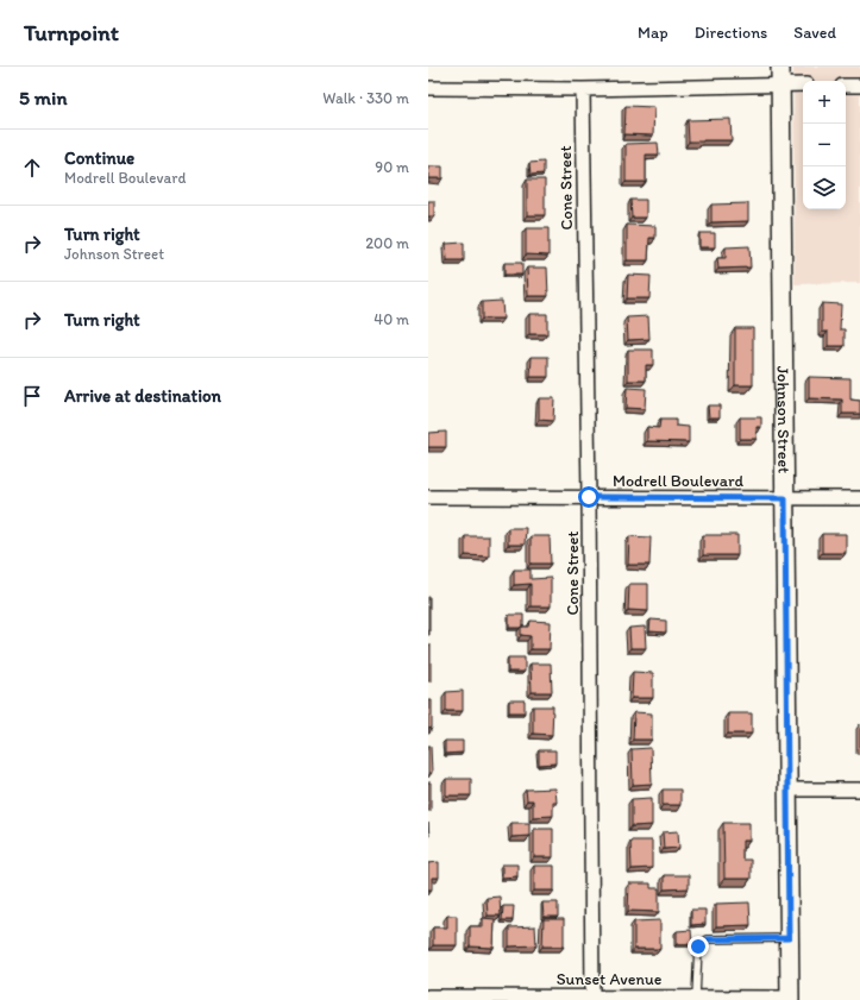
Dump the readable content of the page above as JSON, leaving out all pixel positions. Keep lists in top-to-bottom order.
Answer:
{
  "streets": {
    "street": [
      "Cone Street",
      "Johnson Street",
      "Modrell Boulevard",
      "Sunset Avenue"
    ]
  },
  "crossings": [
    ["Cone Street", "Modrell Boulevard"],
    ["Cone Street", "Sunset Avenue"],
    ["Johnson Street", "Modrell Boulevard"],
    ["Johnson Street", "Sunset Avenue"]
  ],
  "page": {
    "header": "Turnpoint",
    "nav": ["Map", "Directions", "Saved"],
    "heading": ["5 min", "Walk · 330 m"],
    "map_buttons": ["+", "−"],
    "list": [
      ["Continue", "Modrell Boulevard", "90 m"],
      ["Turn right", "Johnson Street", "200 m"],
      ["Turn right", "40 m"],
      "Arrive at destination"
    ]
  }
}
